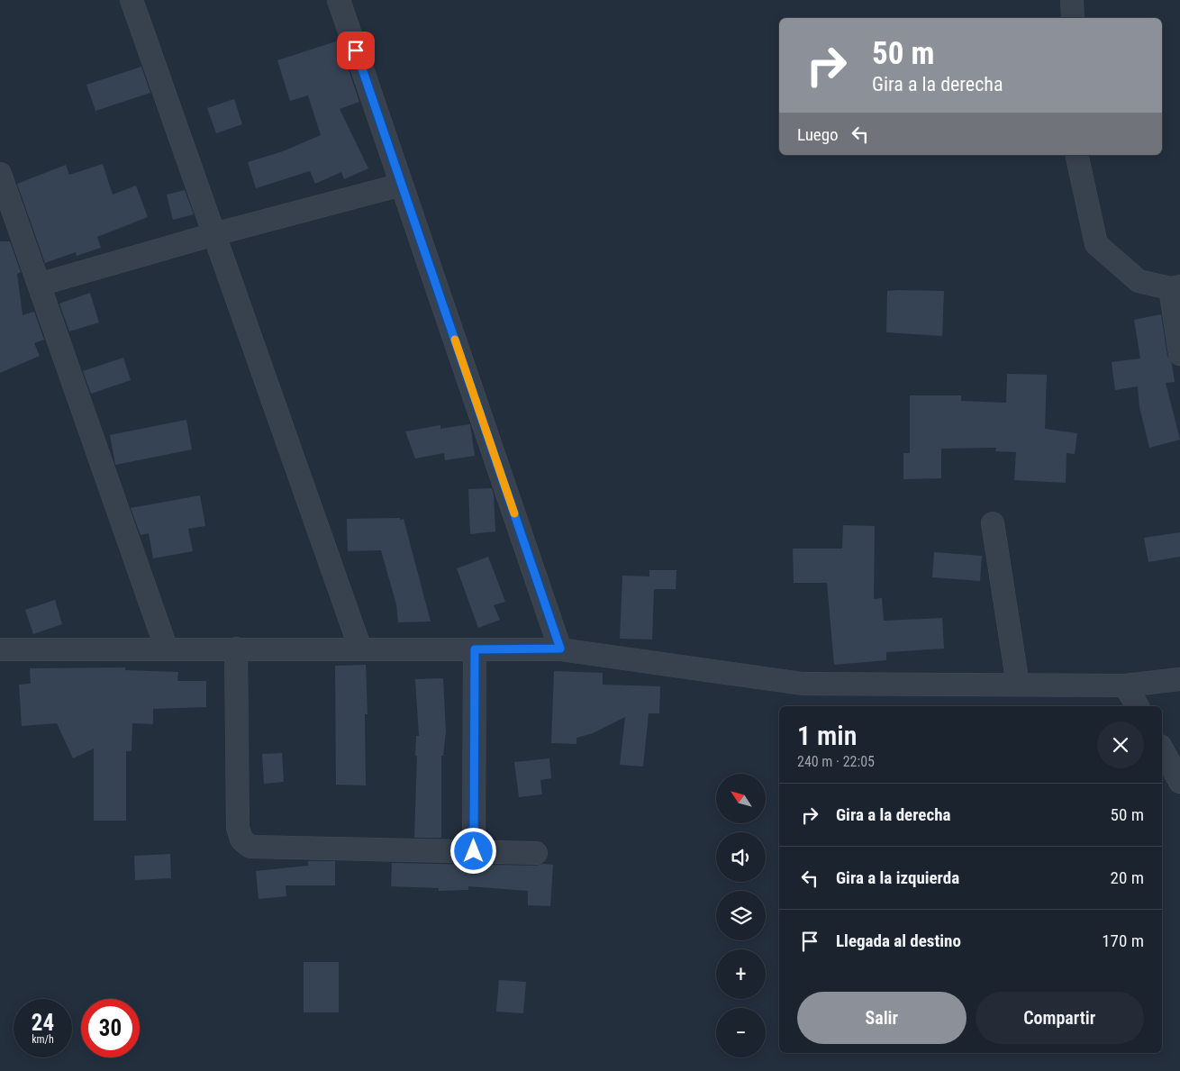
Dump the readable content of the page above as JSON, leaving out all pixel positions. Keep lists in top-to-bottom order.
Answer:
{
  "north": "top left",
  "page": {
    "turn": ["50 m", "Gira a la derecha"],
    "then": "Luego",
    "heading": ["1 min", "240 m · 22:05"],
    "map_buttons": ["+", "−"],
    "list": [
      {
        "name": "Gira a la derecha",
        "value": "50 m"
      },
      {
        "name": "Gira a la izquierda",
        "value": "20 m"
      },
      {
        "name": "Llegada al destino",
        "value": "170 m"
      }
    ],
    "buttons": ["Salir", "Compartir"],
    "speed": "24 km/h",
    "limit": "30"
  }
}
